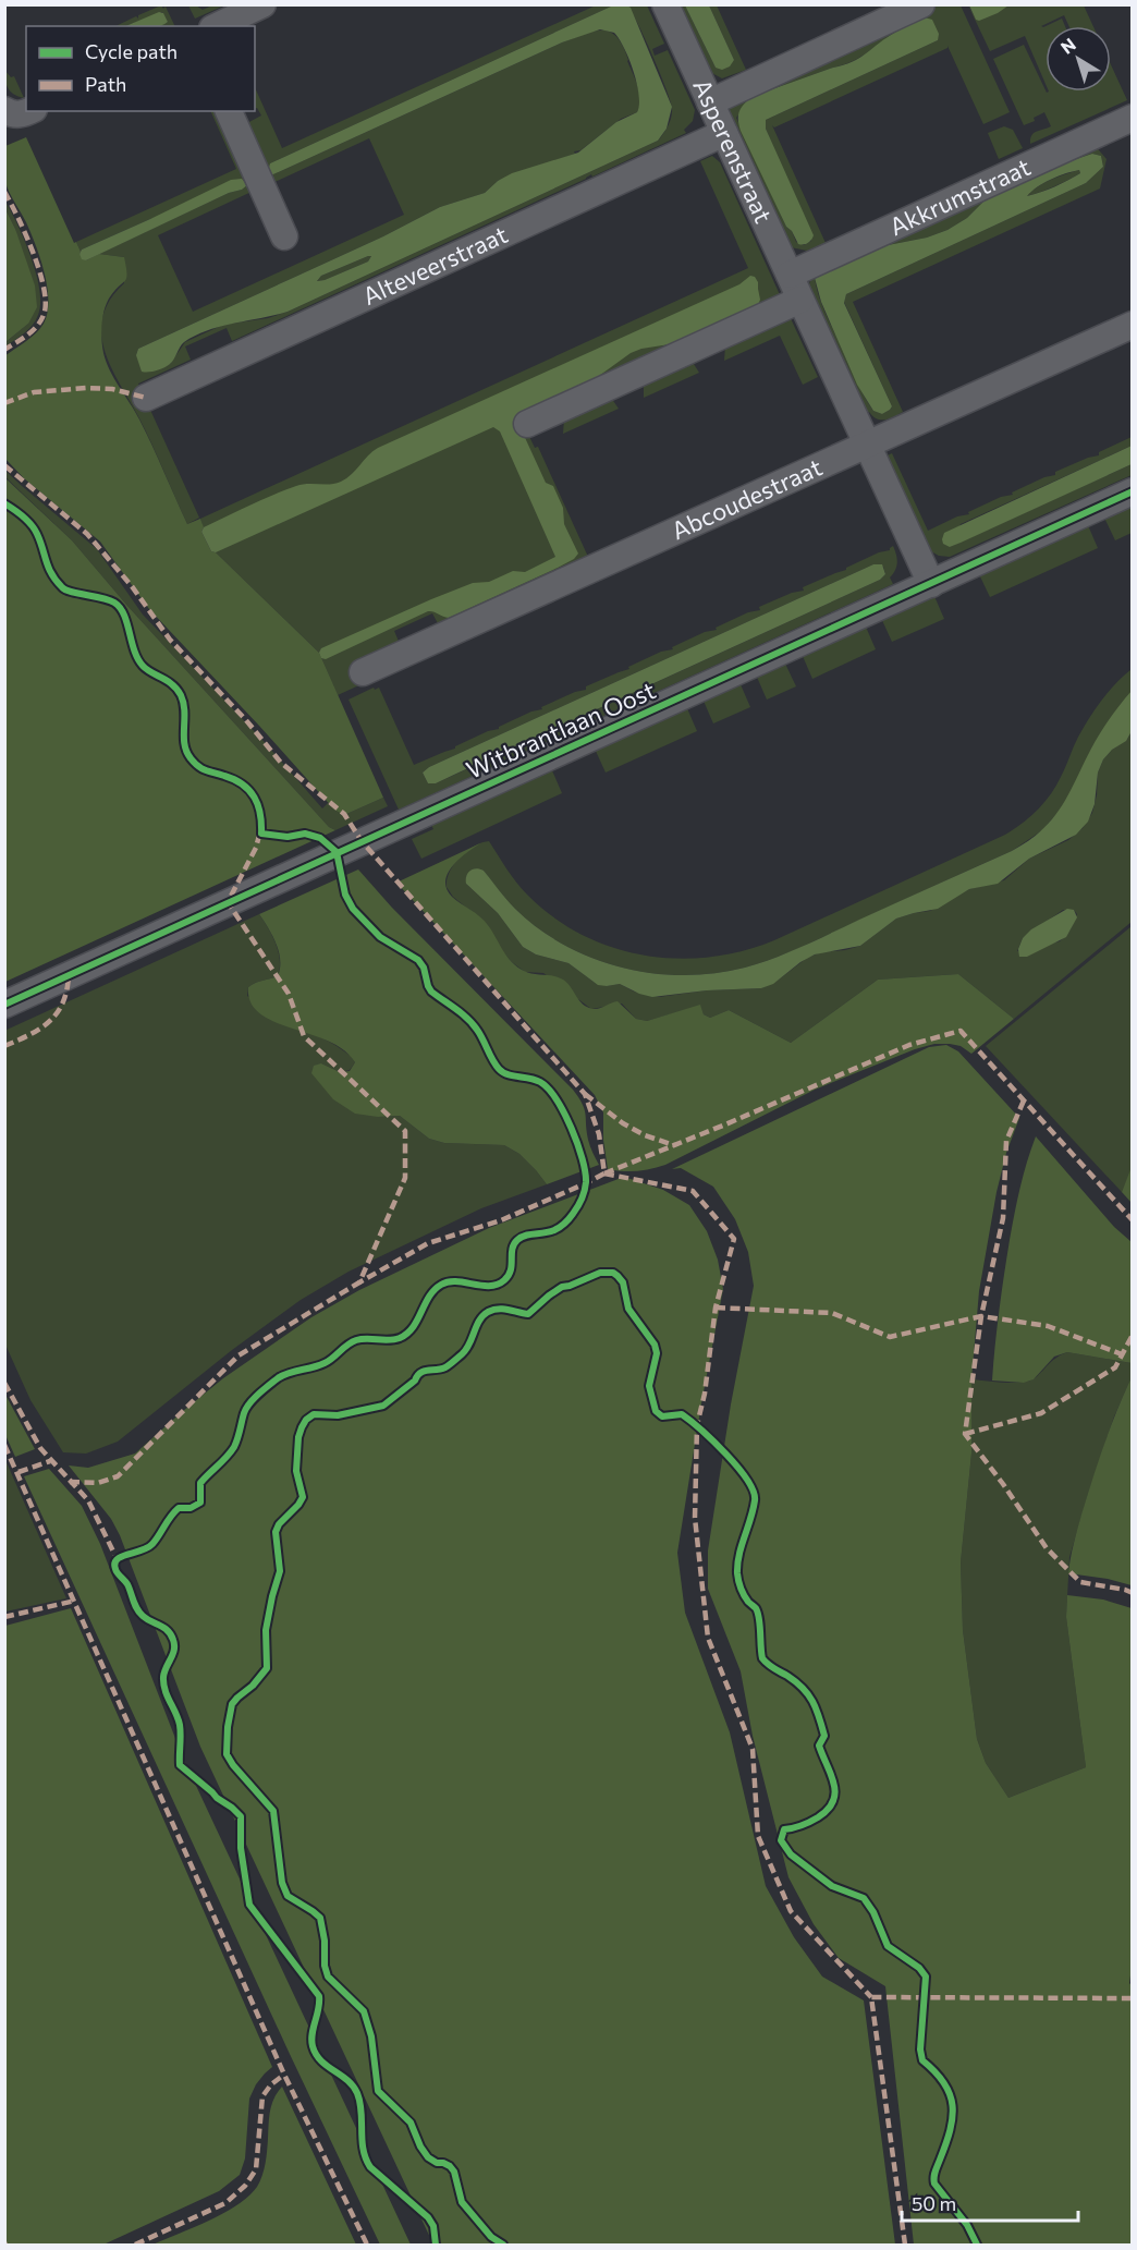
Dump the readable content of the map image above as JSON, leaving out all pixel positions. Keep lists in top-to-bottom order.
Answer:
{
  "streets": {
    "street": [
      "Asperenstraat",
      "Akkrumstraat",
      "Alteveerstraat",
      "Abcoudestraat",
      "Witbrantlaan Oost"
    ]
  },
  "crossings": [
    ["Asperenstraat", "Akkrumstraat"],
    ["Asperenstraat", "Alteveerstraat"],
    ["Asperenstraat", "Abcoudestraat"],
    ["Asperenstraat", "Witbrantlaan Oost"]
  ],
  "legend": ["Cycle path", "Path"],
  "scale_bar": "50 m",
  "north": "top left"
}
